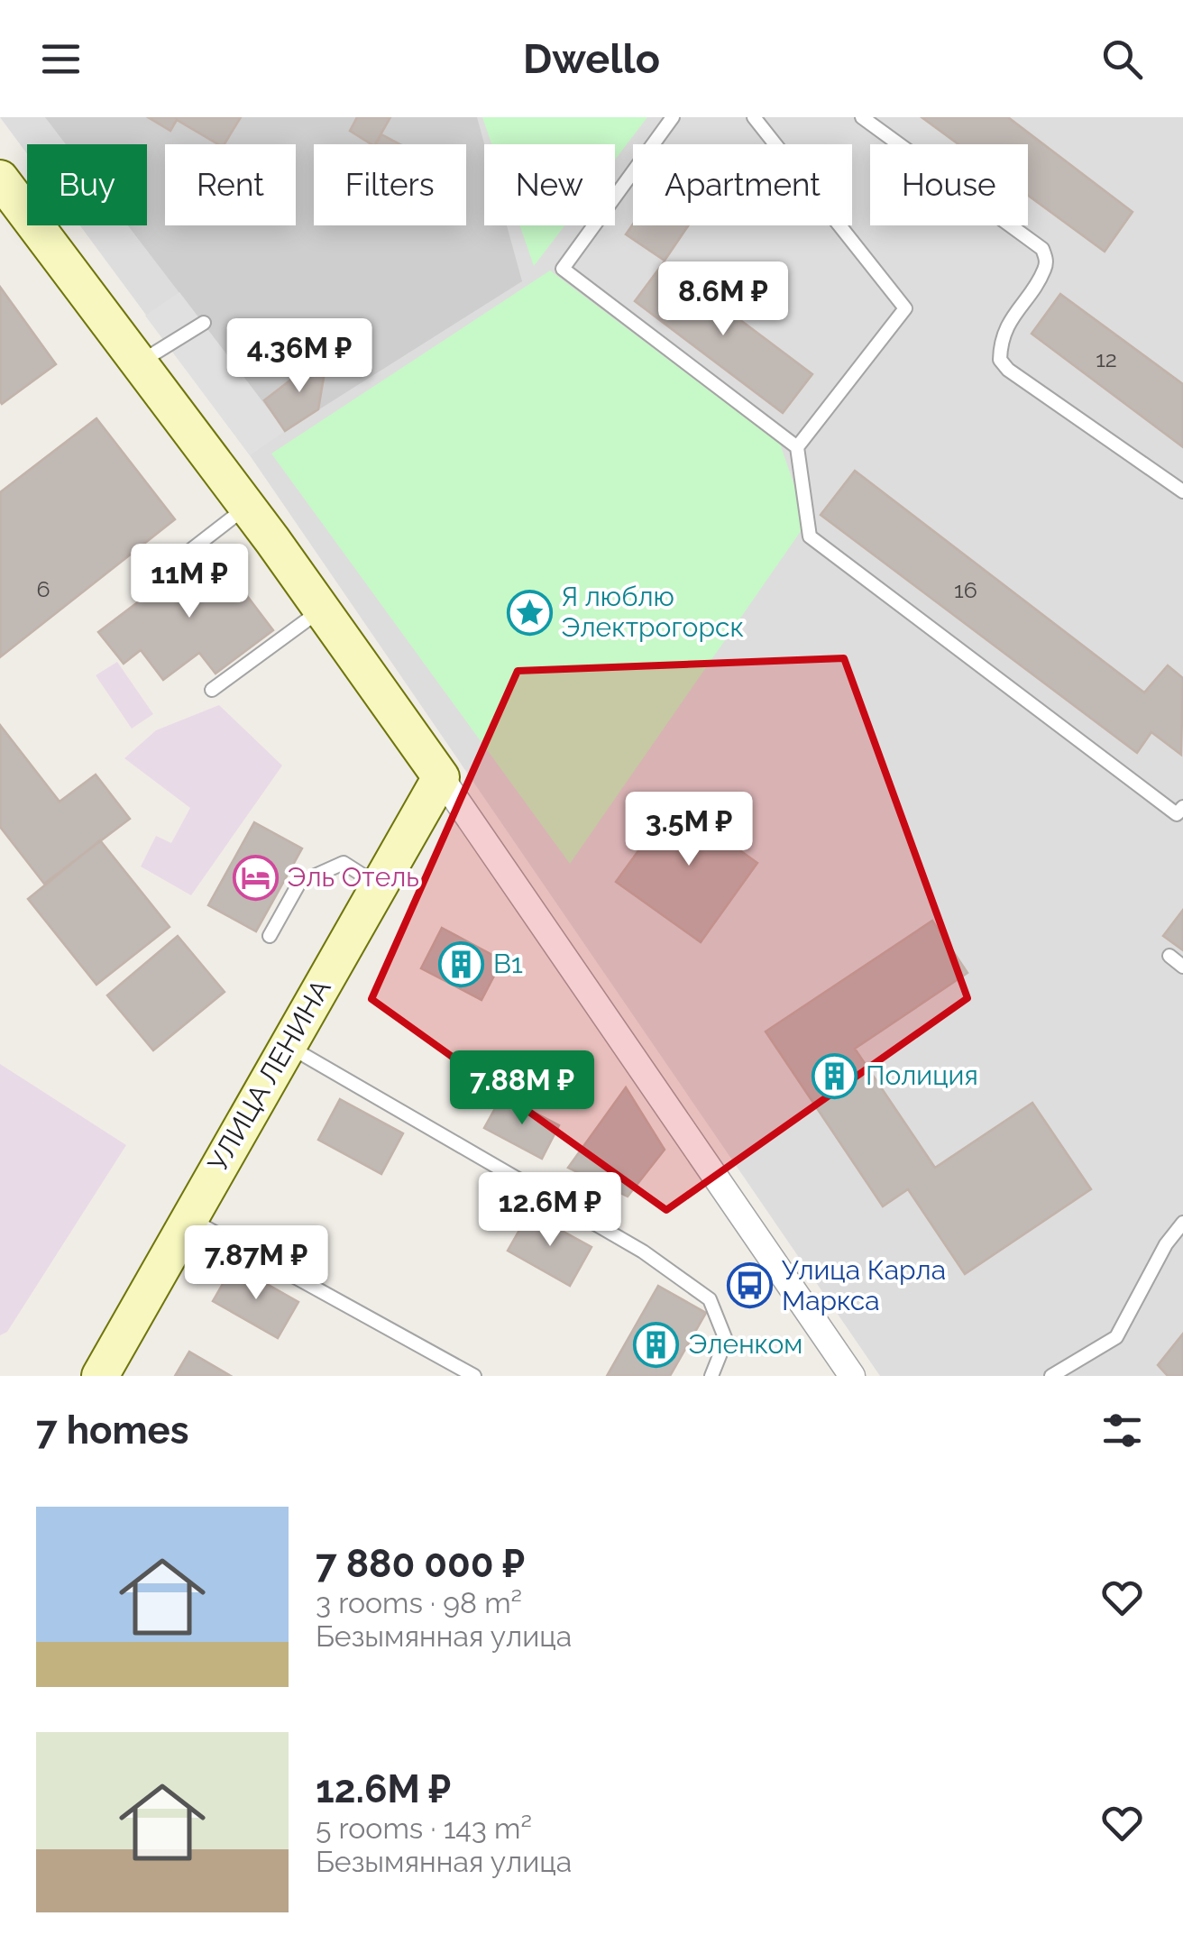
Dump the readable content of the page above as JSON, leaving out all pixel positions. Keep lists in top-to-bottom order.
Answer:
{
  "streets": {
    "street": ["УЛИЦА ЛЕНИНА"]
  },
  "places": {
    "place": ["Я люблю Электрогорск"],
    "hotel": ["Эль Отель"],
    "building": ["B1", "Полиция", "Эленком"],
    "bus stop": ["Улица Карла Маркса"]
  },
  "house_numbers": ["12", "6", "16"],
  "page": {
    "header": "Dwello",
    "chip": [
      "Buy",
      "Rent",
      "Filters",
      "New",
      "Apartment",
      "House"
    ],
    "price": [
      "8.6M ₽",
      "4.36M ₽",
      "11M ₽",
      "3.5M ₽",
      "7.88M ₽",
      "12.6M ₽",
      "7.87M ₽"
    ],
    "heading": "7 homes",
    "list": [
      {
        "name": "7 880 000 ₽",
        "note": "3 rooms · 98 m² · Безымянная улица"
      },
      {
        "name": "12.6M ₽",
        "note": "5 rooms · 143 m² · Безымянная улица"
      }
    ]
  }
}
